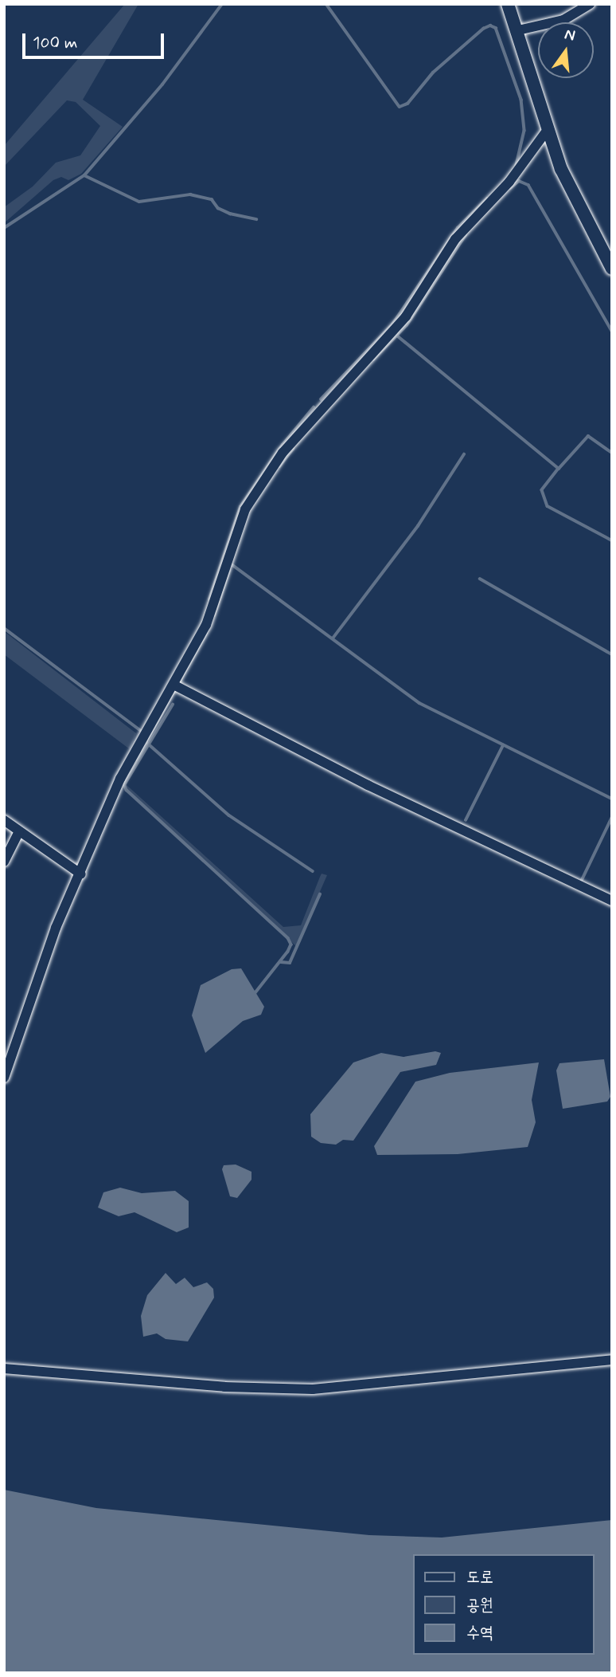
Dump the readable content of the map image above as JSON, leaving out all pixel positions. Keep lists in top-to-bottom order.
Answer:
{
  "legend": ["도로", "공원", "수역"],
  "scale_bar": "100 m",
  "north": "top"
}
